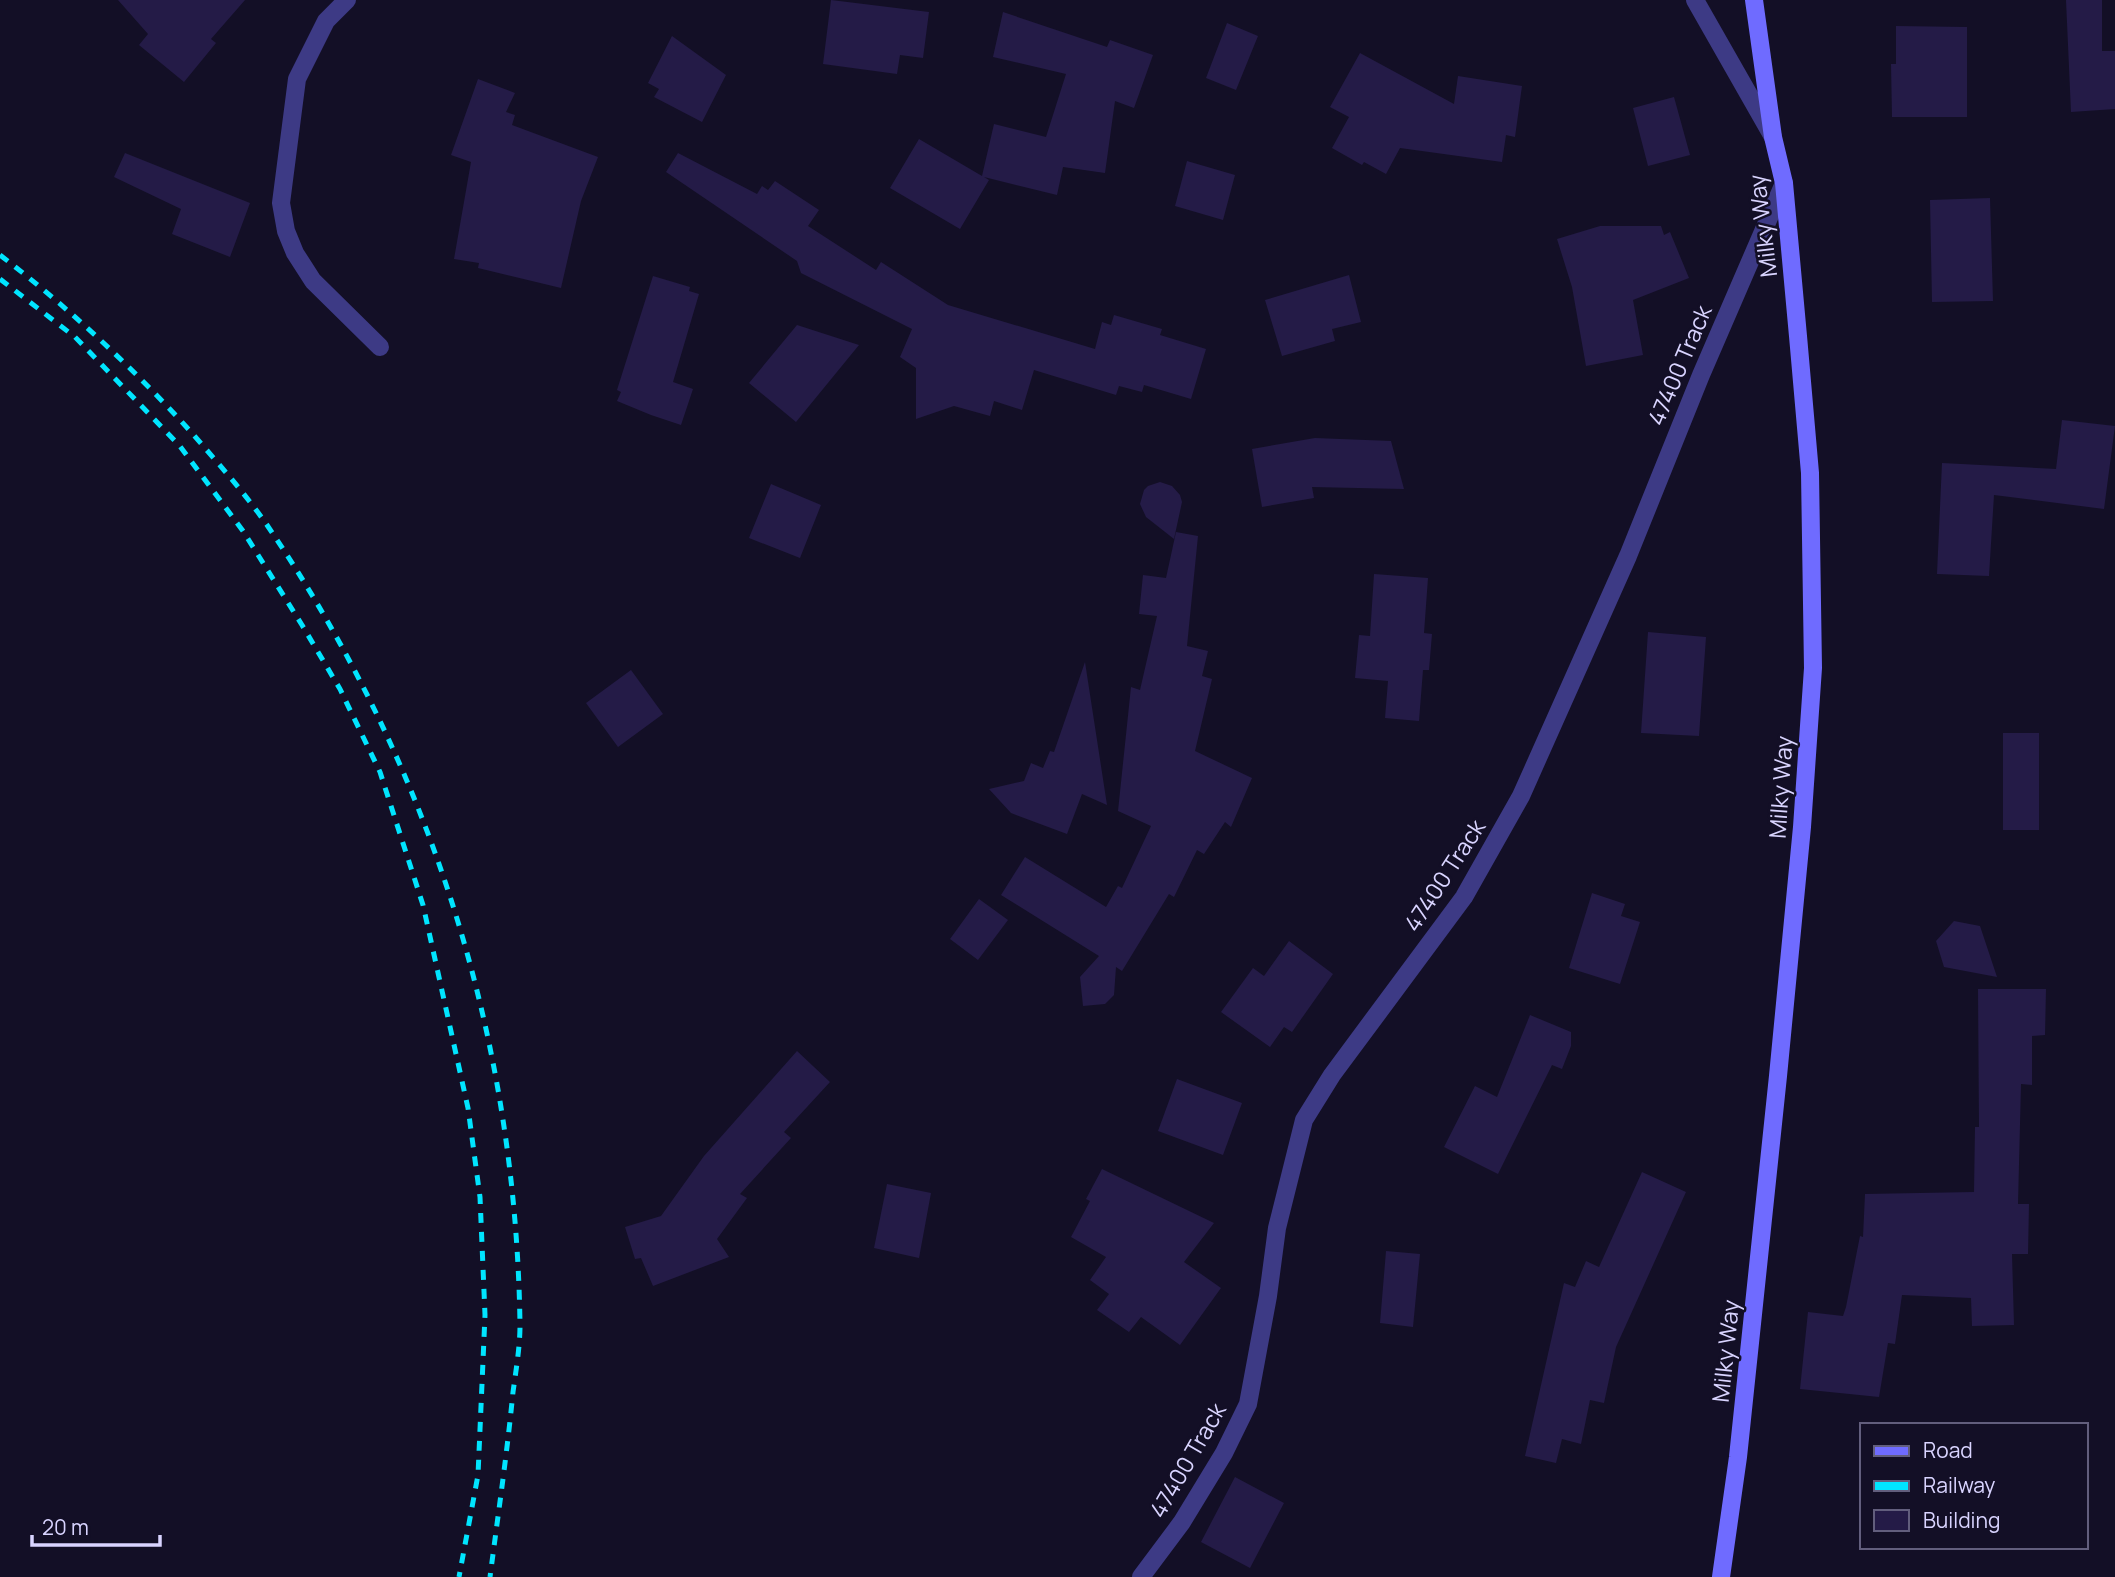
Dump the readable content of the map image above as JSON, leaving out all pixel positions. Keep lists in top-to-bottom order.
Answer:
{
  "streets": {
    "street": ["Milky Way", "47400 Track"]
  },
  "crossings": [
    ["Milky Way", "47400 Track"]
  ],
  "legend": ["Road", "Railway", "Building"],
  "scale_bar": "20 m"
}
